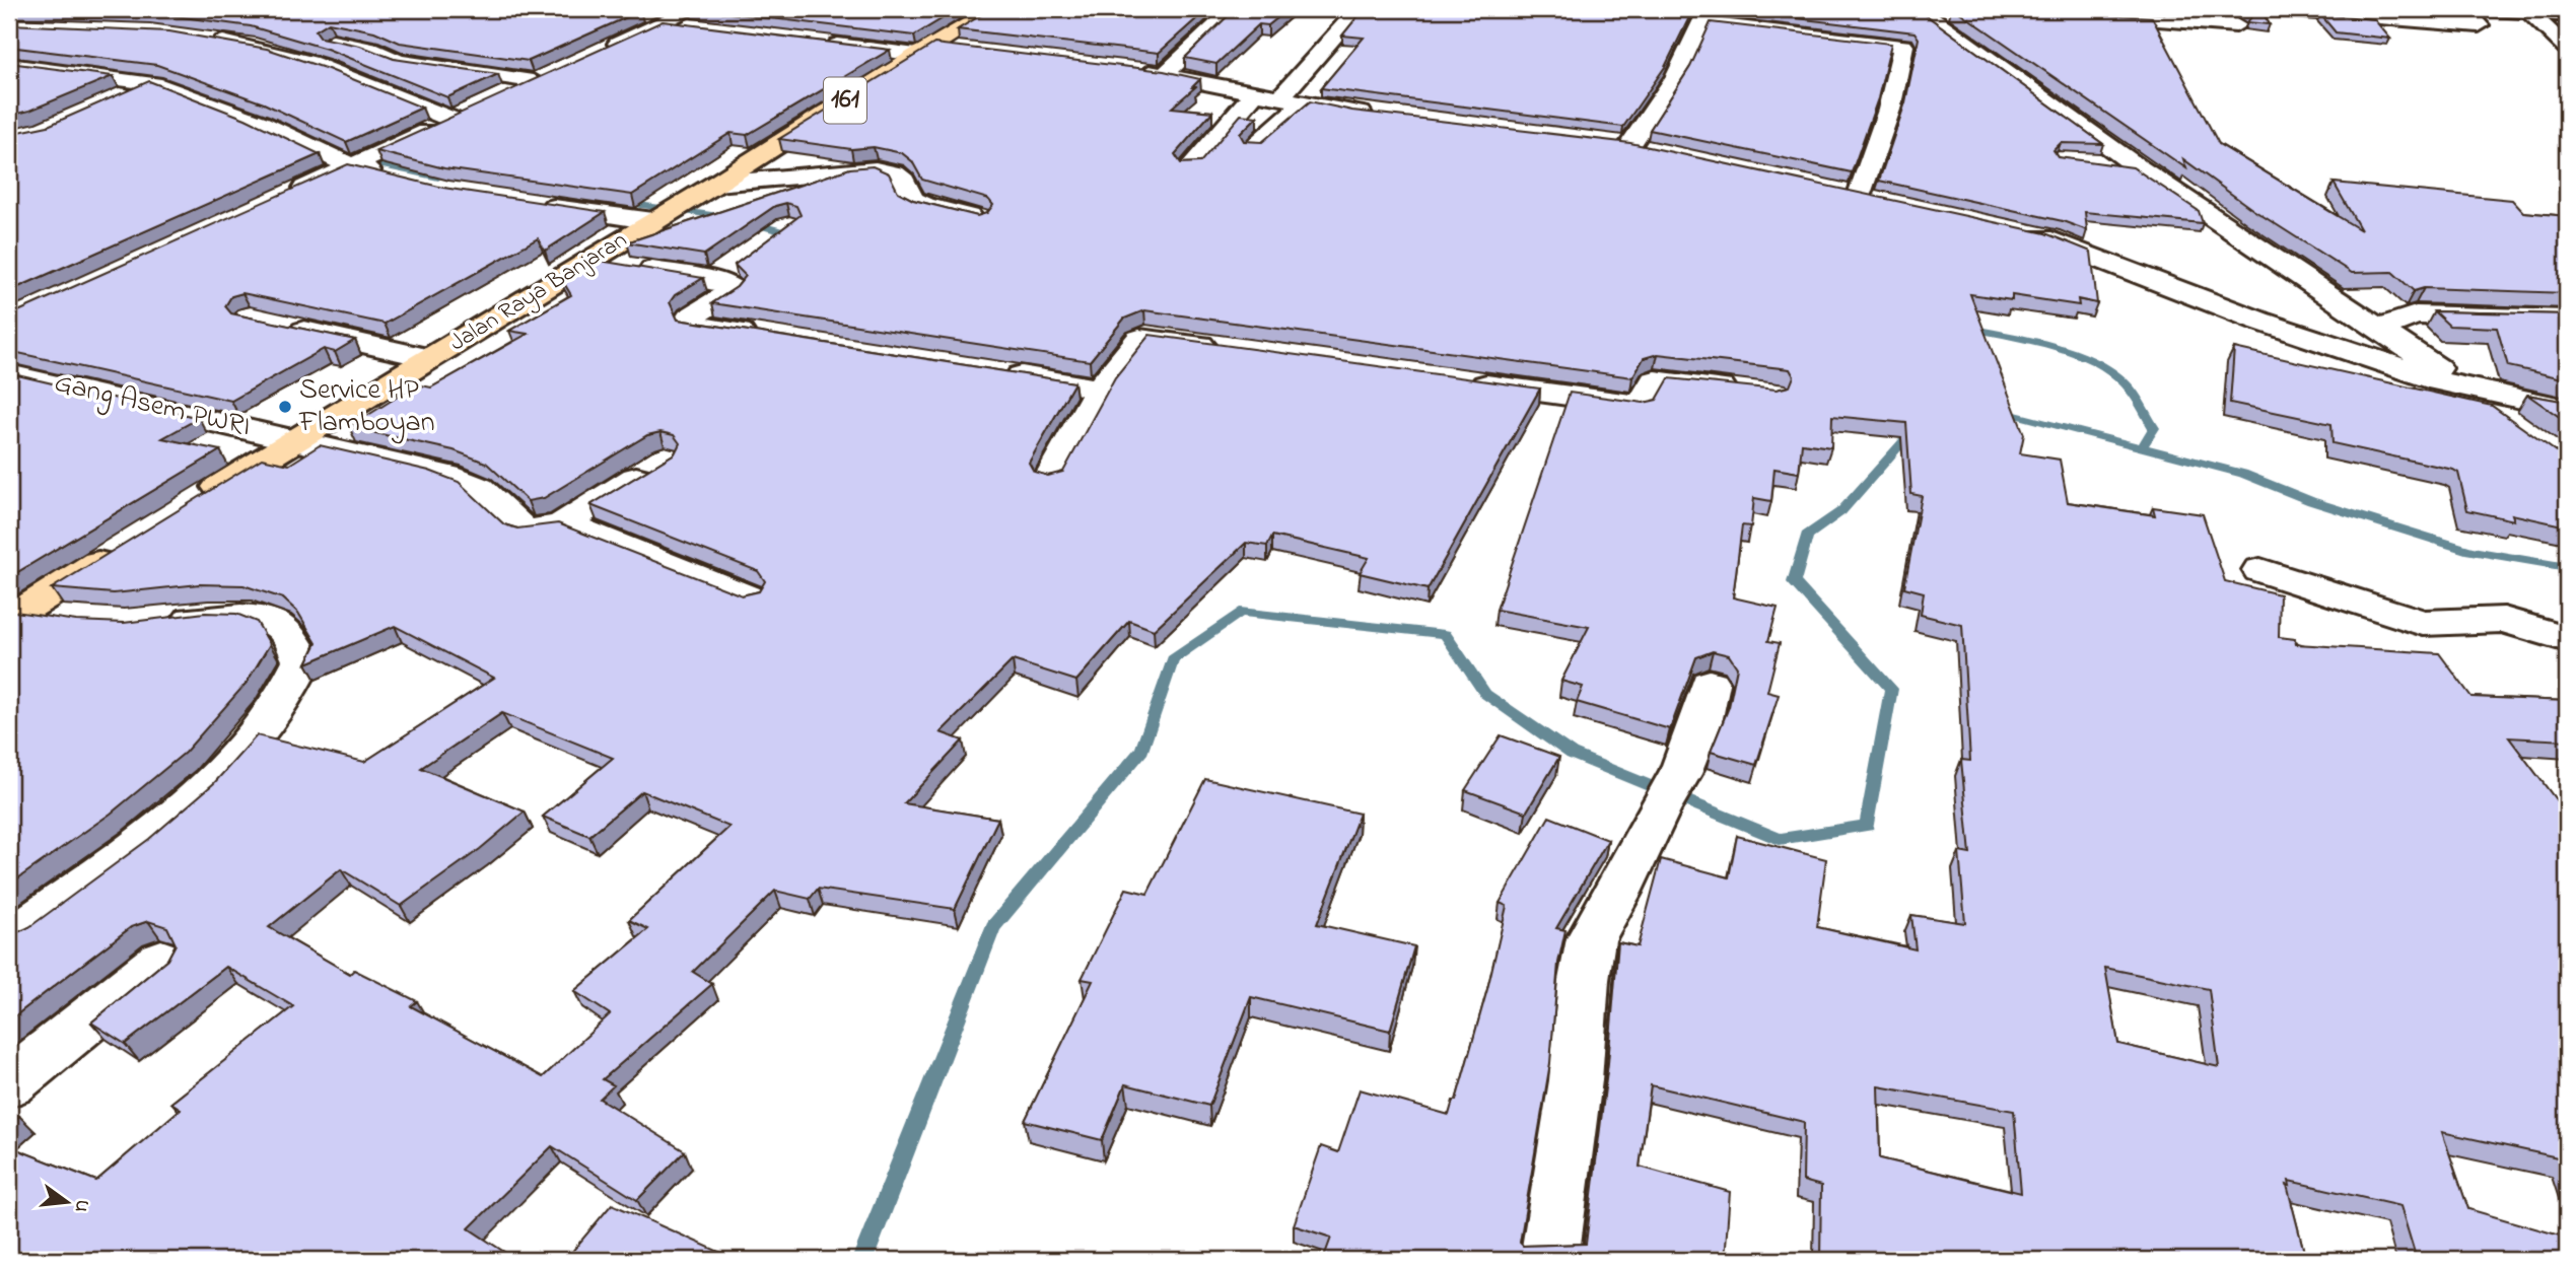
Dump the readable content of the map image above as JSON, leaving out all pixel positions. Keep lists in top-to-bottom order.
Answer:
{
  "streets": {
    "main road": ["161", "Jalan Raya Banjaran"],
    "street": ["Gang Asem PWRI"]
  },
  "crossings": [
    ["Jalan Raya Banjaran", "Gang Asem PWRI"]
  ],
  "places": ["Service HP Flamboyan"],
  "north": "right"
}
